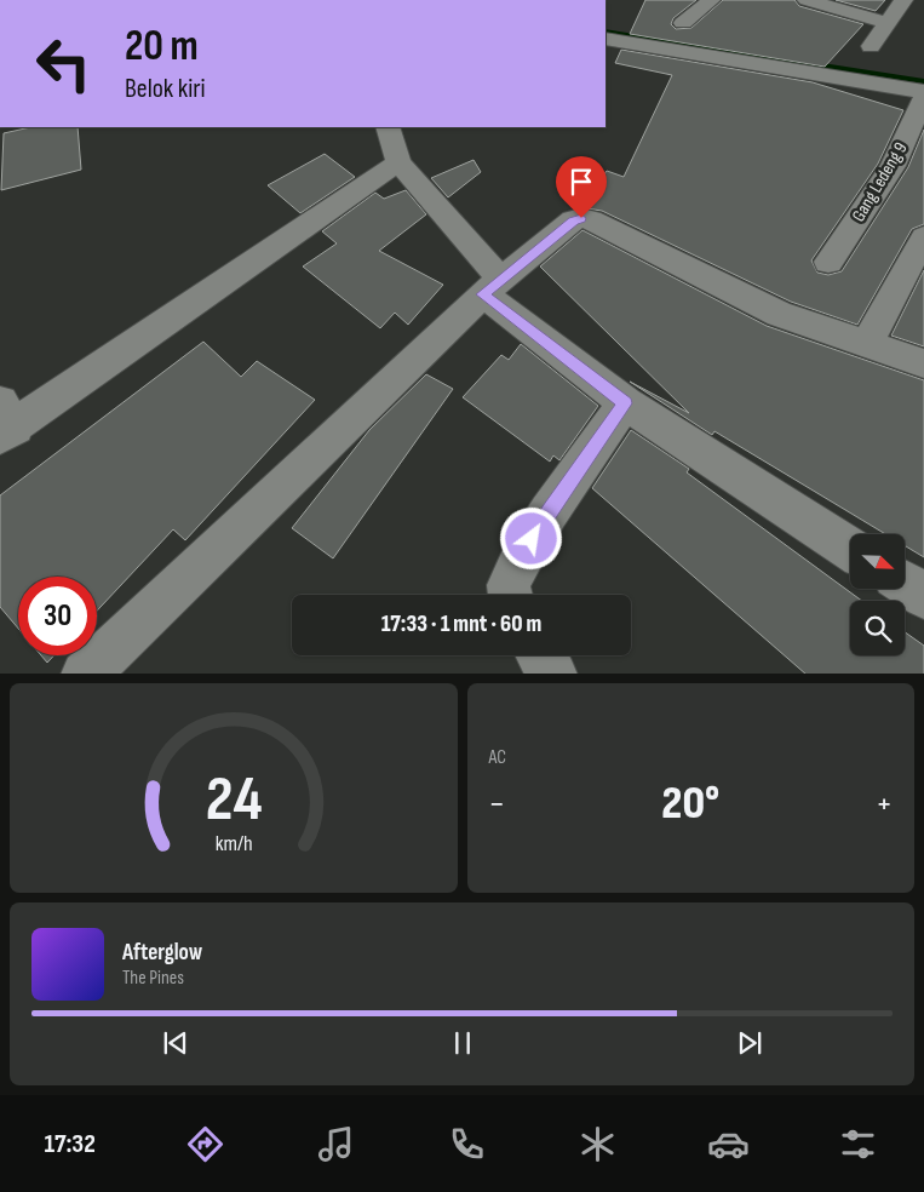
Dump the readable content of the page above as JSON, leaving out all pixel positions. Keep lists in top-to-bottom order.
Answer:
{
  "streets": {
    "street": ["Gang Ledeng 9"]
  },
  "north": "bottom right",
  "page": {
    "turn": ["20 m", "Belok kiri"],
    "limit": "30",
    "trip": "17:33 · 1 mnt · 60 m",
    "tile": "AC",
    "heat": ["−", "20°", "+"],
    "song": ["Afterglow", "The Pines"],
    "tabs": "17:32",
    "gauge": ["24", "km/h"]
  }
}
